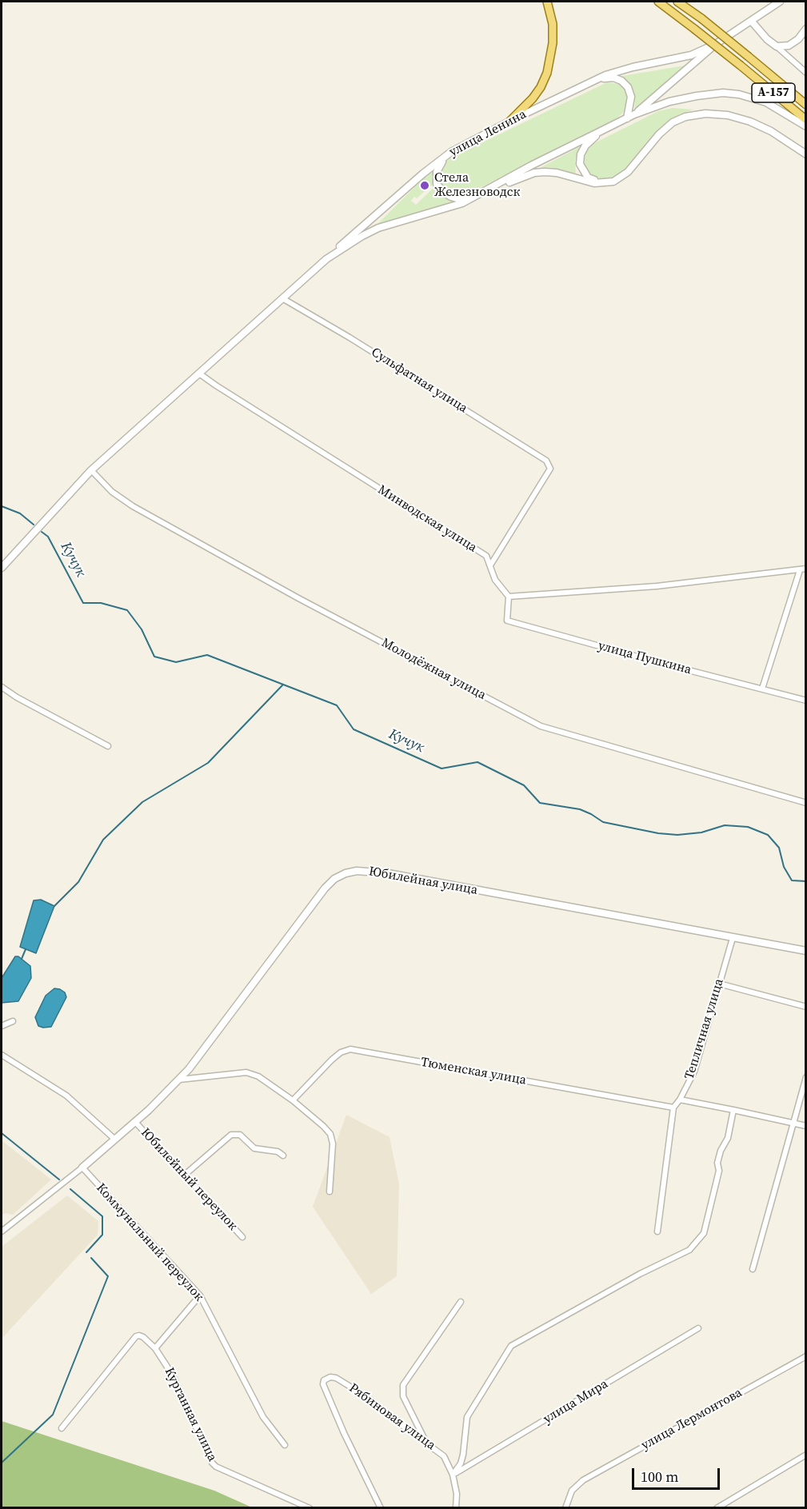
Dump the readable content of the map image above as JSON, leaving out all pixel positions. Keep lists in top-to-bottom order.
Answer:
{
  "streets": {
    "main road": ["А-157", "улица Ленина", "Юбилейная улица"],
    "street": [
      "Сульфатная улица",
      "Минводская улица",
      "улица Пушкина",
      "Молодёжная улица",
      "Тепличная улица",
      "Тюменская улица",
      "Юбилейный переулок",
      "Коммунальный переулок",
      "улица Мира",
      "Курганная улица",
      "Рябиновая улица",
      "улица Лермонтова"
    ]
  },
  "crossings": [
    ["Сульфатная улица", "Минводская улица"],
    ["Минводская улица", "улица Пушкина"],
    ["Юбилейная улица", "Тепличная улица"],
    ["Юбилейная улица", "Юбилейный переулок"],
    ["Юбилейная улица", "Коммунальный переулок"],
    ["Тепличная улица", "Тюменская улица"],
    ["улица Мира", "Рябиновая улица"]
  ],
  "water": ["Кучук"],
  "places": ["Стела Железноводск"],
  "scale_bar": "100 m"
}
